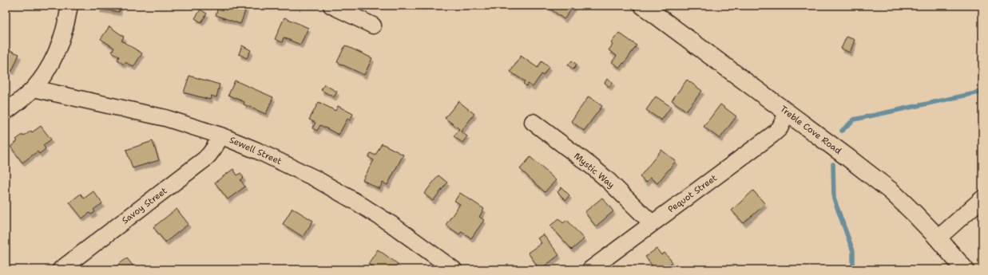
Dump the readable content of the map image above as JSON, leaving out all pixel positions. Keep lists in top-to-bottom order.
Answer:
{
  "streets": {
    "main road": ["Treble Cove Road"],
    "street": [
      "Sewell Street",
      "Mystic Way",
      "Pequot Street",
      "Savoy Street"
    ]
  },
  "crossings": [
    ["Treble Cove Road", "Pequot Street"],
    ["Sewell Street", "Savoy Street"],
    ["Mystic Way", "Pequot Street"]
  ]
}
